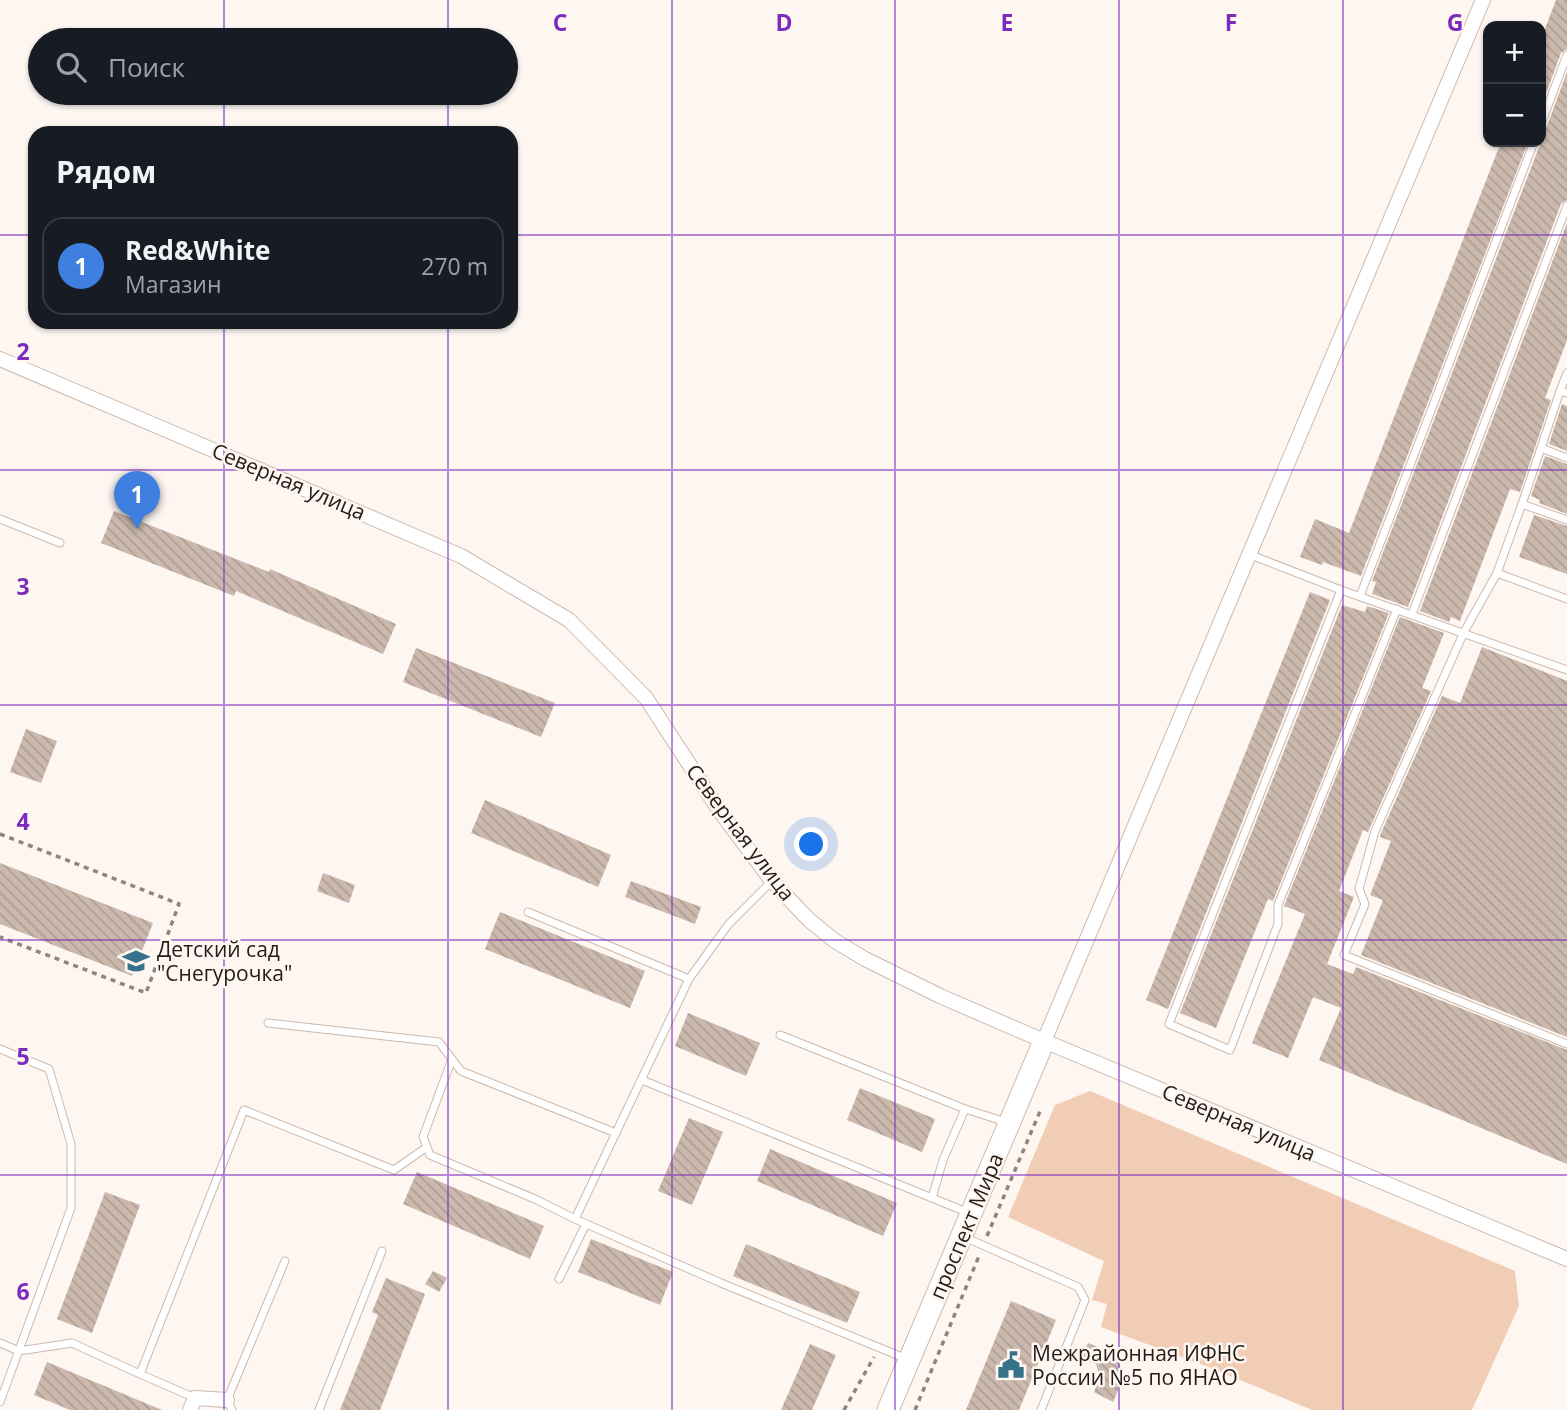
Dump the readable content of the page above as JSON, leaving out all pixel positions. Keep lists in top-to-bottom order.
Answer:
{
  "streets": {
    "street": ["Северная улица", "проспект Мира"]
  },
  "crossings": [
    ["Северная улица", "проспект Мира"]
  ],
  "places": {
    "school or university": ["Детский сад \"Снегурочка\""],
    "public building": ["Межрайонная ИФНС России №5 по ЯНАО"]
  },
  "page": {
    "map_buttons": ["+", "−"],
    "search": "Поиск",
    "heading": "Рядом",
    "list": [
      {
        "mark": "1",
        "name": "Red&White",
        "note": "Магазин",
        "value": "270 m"
      }
    ],
    "pins": "1"
  },
  "grid": {
    "columns": [
      "C",
      "D",
      "E",
      "F",
      "G"
    ],
    "rows": [
      "2",
      "3",
      "4",
      "5",
      "6"
    ]
  }
}
